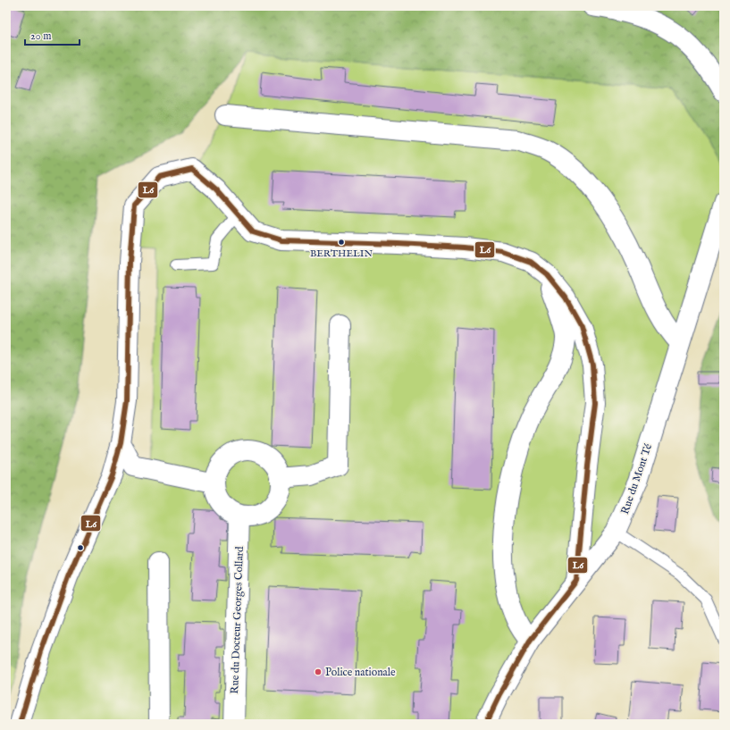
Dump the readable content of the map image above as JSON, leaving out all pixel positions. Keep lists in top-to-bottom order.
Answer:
{
  "streets": {
    "street": ["Rue du Mont Té", "Rue du Docteur Georges Collard"]
  },
  "places": ["BERTHELIN", "Police nationale"],
  "lines": ["transit line L6"],
  "scale_bar": "20 m"
}
